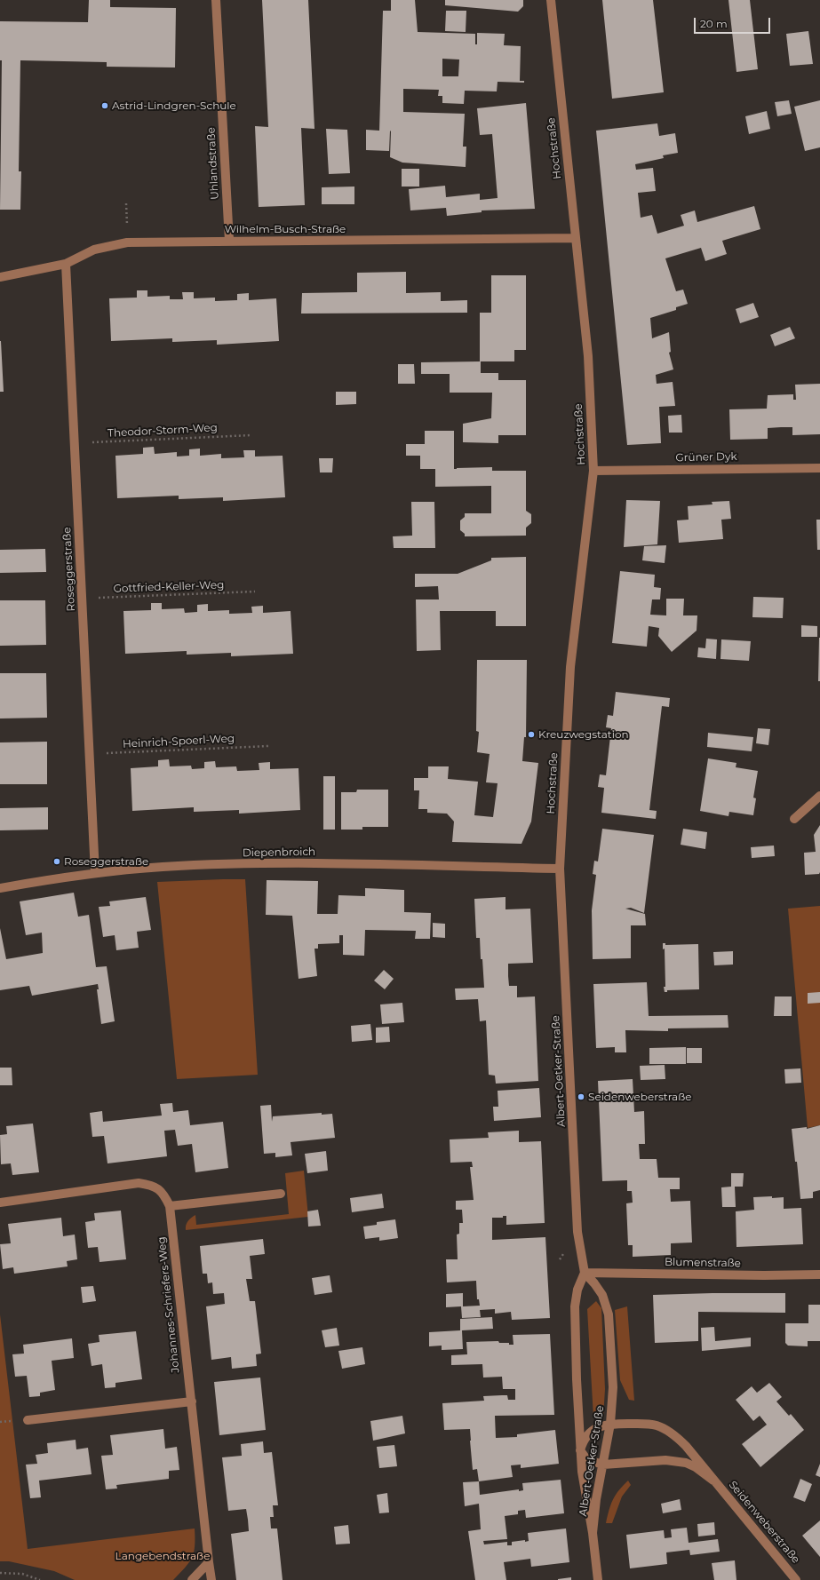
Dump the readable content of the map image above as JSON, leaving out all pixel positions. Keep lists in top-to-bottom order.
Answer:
{
  "streets": {
    "street": [
      "Hochstraße",
      "Uhlandstraße",
      "Wilhelm-Busch-Straße",
      "Grüner Dyk",
      "Roseggerstraße",
      "Diepenbroich",
      "Albert-Oetker-Straße",
      "Blumenstraße",
      "Johannes-Schriefers-Weg",
      "Seidenweberstraße"
    ],
    "path": ["Theodor-Storm-Weg", "Gottfried-Keller-Weg", "Heinrich-Spoerl-Weg"]
  },
  "crossings": [
    ["Hochstraße", "Wilhelm-Busch-Straße"],
    ["Hochstraße", "Grüner Dyk"],
    ["Hochstraße", "Diepenbroich"],
    ["Hochstraße", "Albert-Oetker-Straße"],
    ["Uhlandstraße", "Wilhelm-Busch-Straße"],
    ["Wilhelm-Busch-Straße", "Roseggerstraße"],
    ["Theodor-Storm-Weg", "Roseggerstraße"],
    ["Roseggerstraße", "Gottfried-Keller-Weg"],
    ["Roseggerstraße", "Heinrich-Spoerl-Weg"],
    ["Roseggerstraße", "Diepenbroich"],
    ["Diepenbroich", "Albert-Oetker-Straße"],
    ["Albert-Oetker-Straße", "Blumenstraße"],
    ["Albert-Oetker-Straße", "Seidenweberstraße"]
  ],
  "parks": ["Langebendstraße"],
  "places": [
    "Astrid-Lindgren-Schule",
    "Kreuzwegstation",
    "Roseggerstraße",
    "Seidenweberstraße"
  ],
  "scale_bar": "20 m"
}
